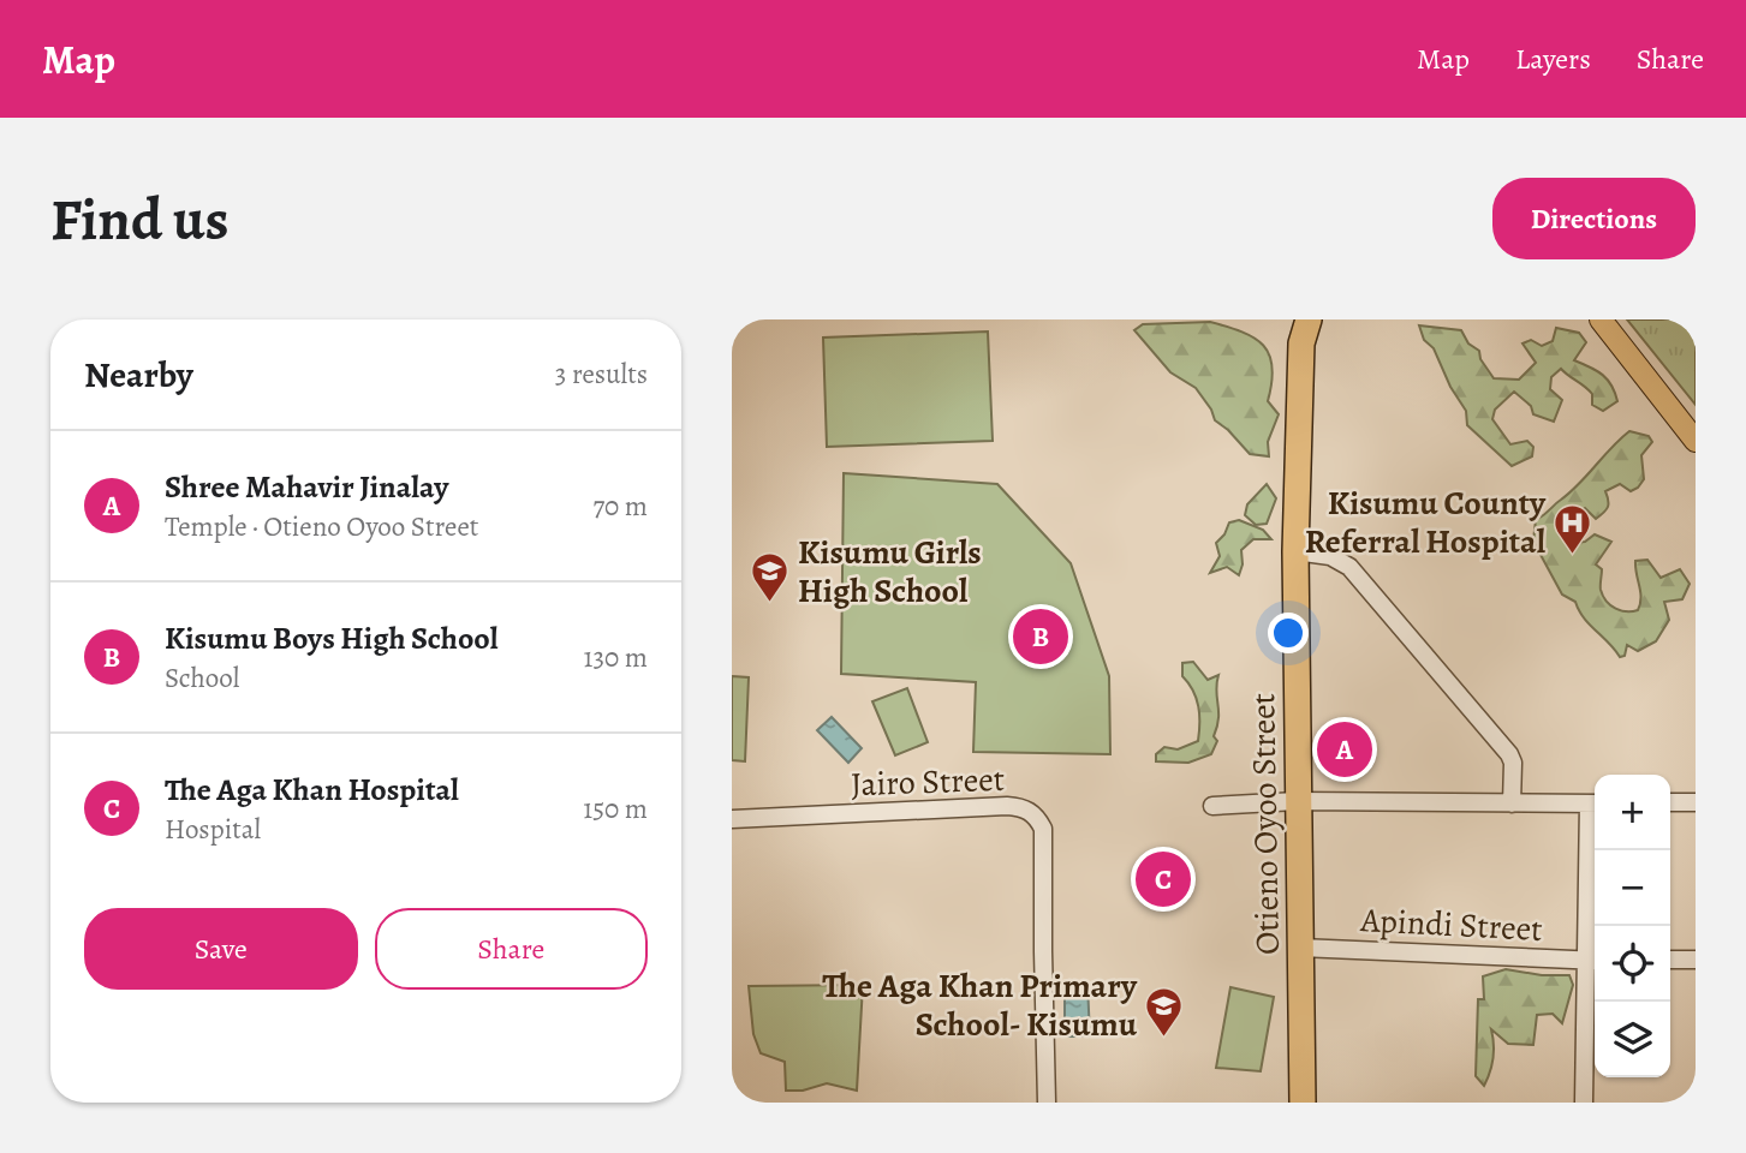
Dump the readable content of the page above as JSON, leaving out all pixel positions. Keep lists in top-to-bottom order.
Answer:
{
  "streets": {
    "highway": ["Otieno Oyoo Street"],
    "street": ["Jairo Street", "Apindi Street"]
  },
  "crossings": [
    ["Otieno Oyoo Street", "Apindi Street"]
  ],
  "places": {
    "hospital": ["Kisumu County Referral Hospital"],
    "school or university": ["Kisumu Girls High School", "The Aga Khan Primary School- Kisumu"]
  },
  "page": {
    "header": "Map",
    "nav": ["Map", "Layers", "Share"],
    "buttons": [
      "Directions",
      ["Save", "Share"]
    ],
    "title": "Find us",
    "heading": ["Nearby", "3 results"],
    "list": [
      {
        "mark": "A",
        "name": "Shree Mahavir Jinalay",
        "note": "Temple · Otieno Oyoo Street",
        "value": "70 m"
      },
      {
        "mark": "B",
        "name": "Kisumu Boys High School",
        "note": "School",
        "value": "130 m"
      },
      {
        "mark": "C",
        "name": "The Aga Khan Hospital",
        "note": "Hospital",
        "value": "150 m"
      }
    ],
    "pins": ["B", "A", "C"],
    "map_buttons": ["+", "−"]
  }
}
